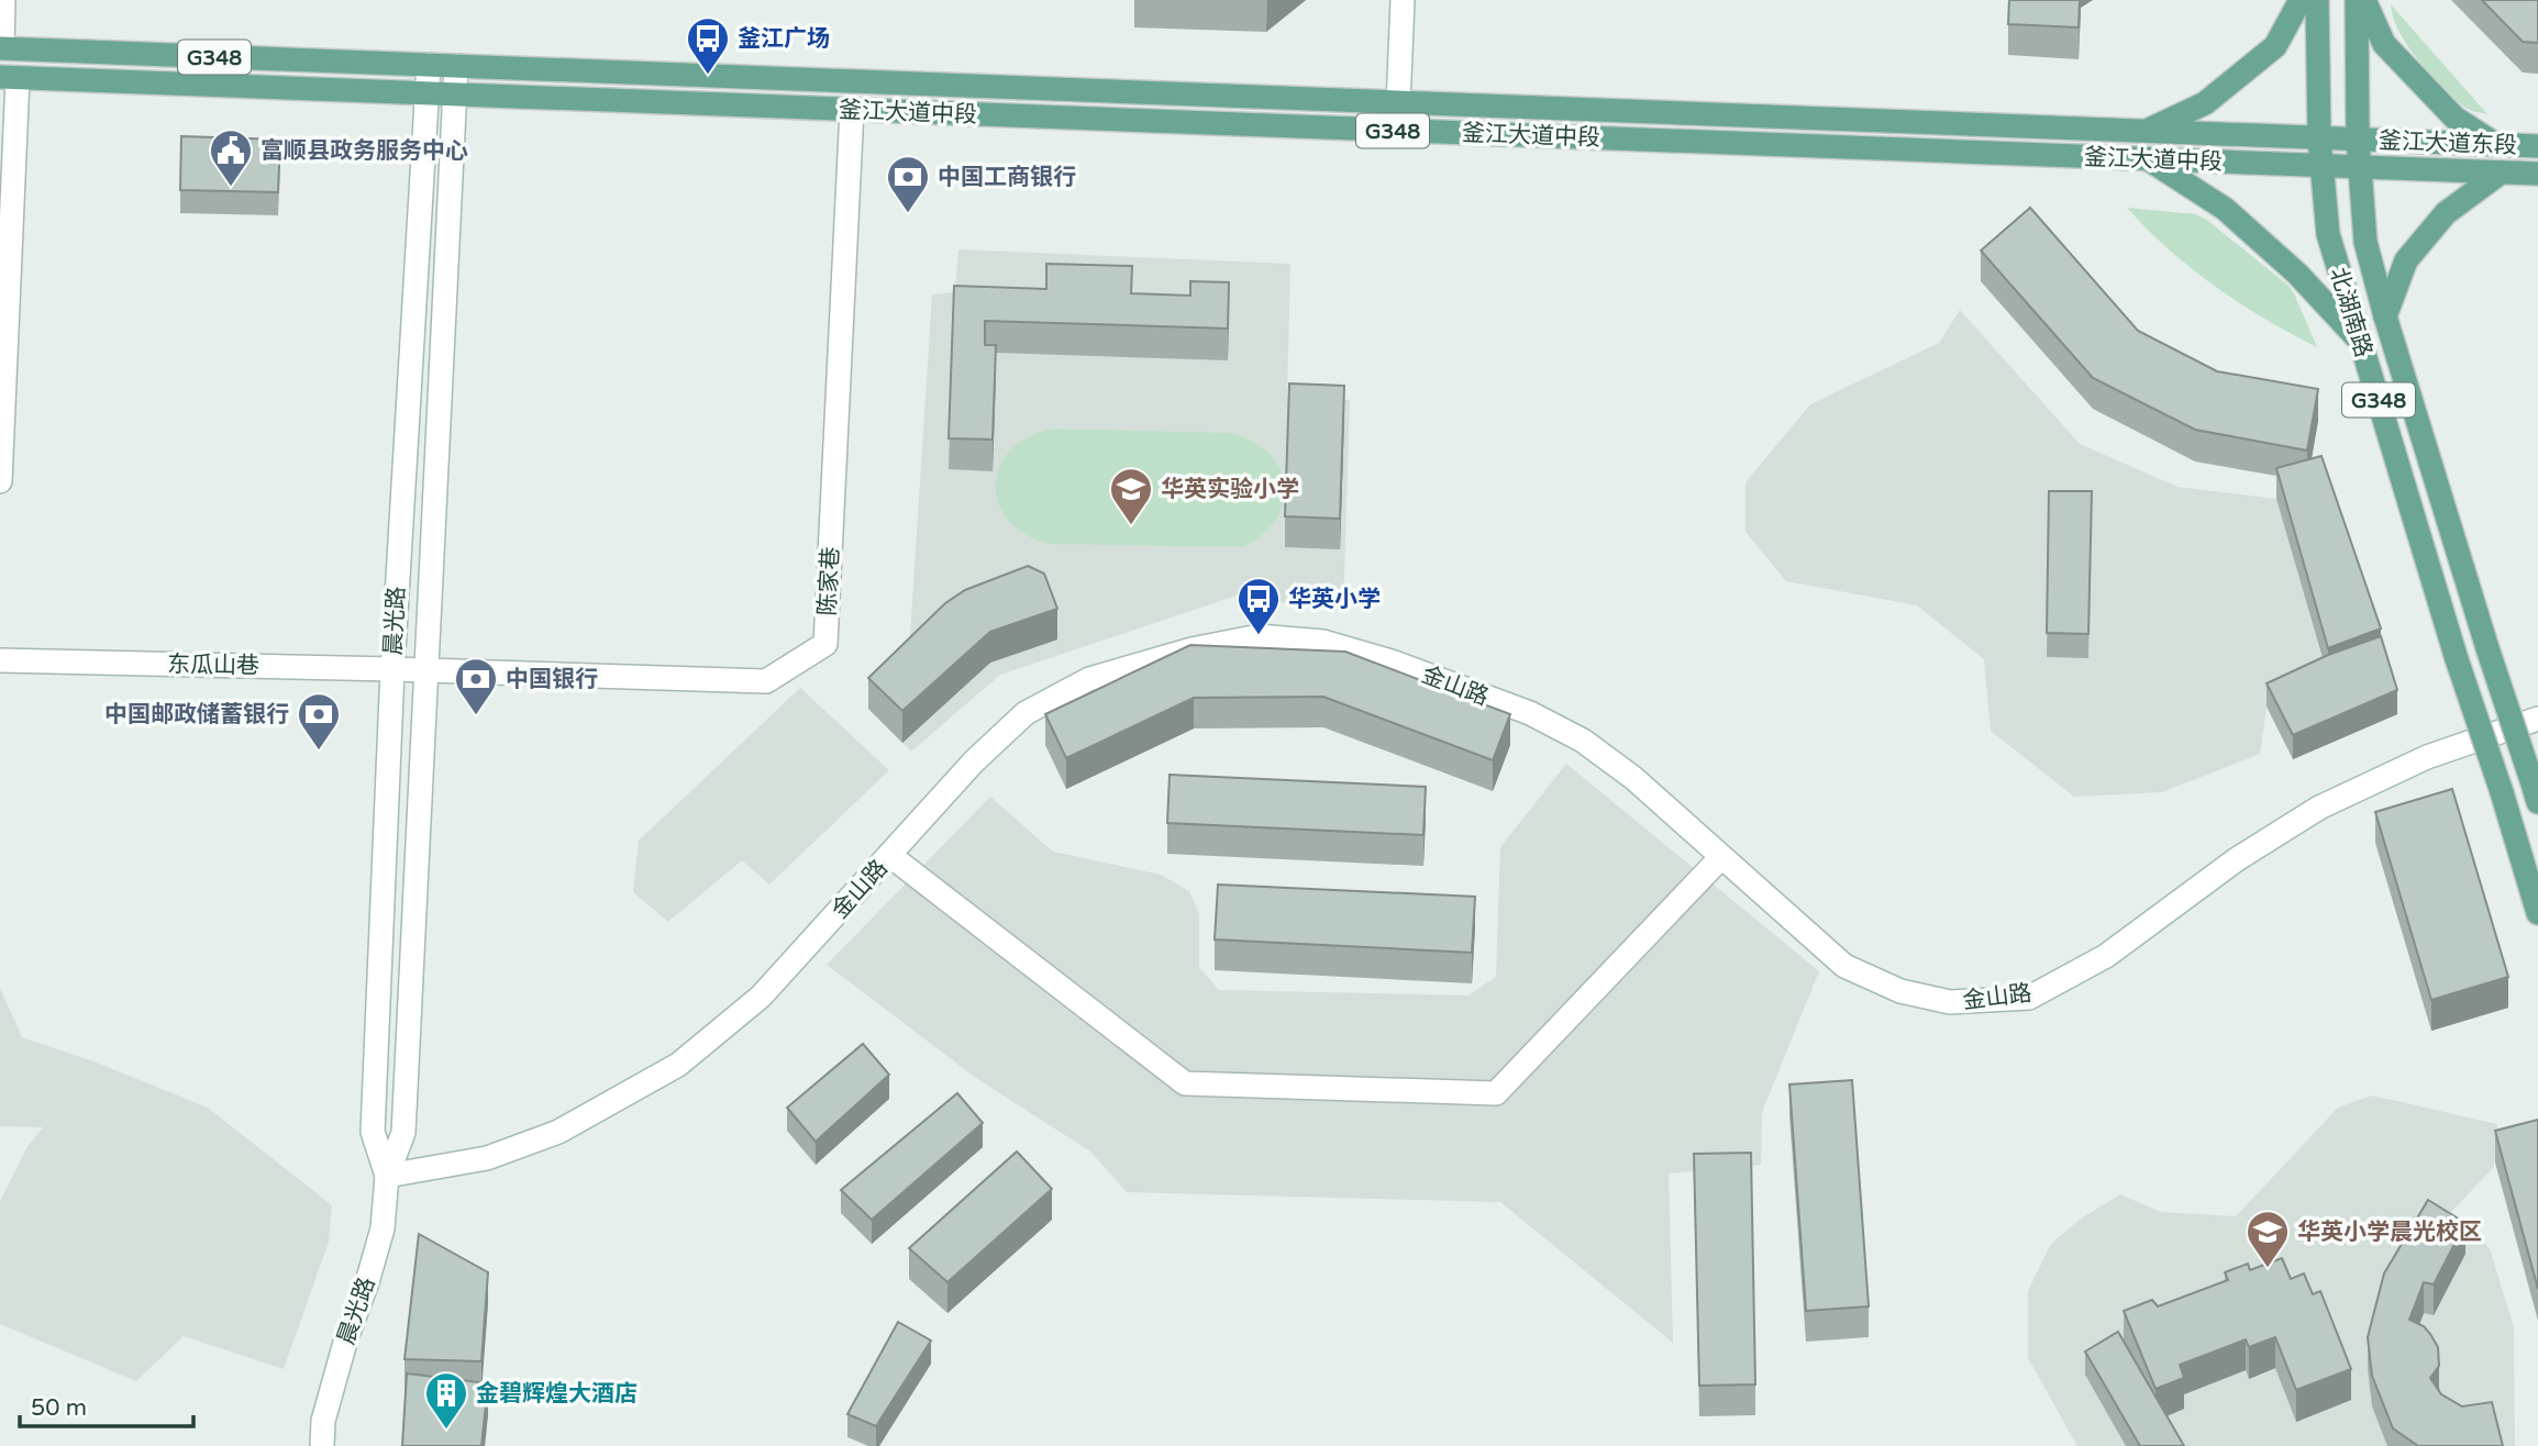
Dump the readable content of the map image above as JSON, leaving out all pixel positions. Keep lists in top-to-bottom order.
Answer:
{
  "streets": {
    "main road": [
      "G348",
      "釜江大道中段",
      "釜江大道东段",
      "北湖南路"
    ],
    "street": [
      "陈家巷",
      "晨光路",
      "东瓜山巷",
      "金山路"
    ]
  },
  "crossings": [
    ["G348", "釜江大道中段"],
    ["G348", "晨光路"],
    ["釜江大道中段", "釜江大道东段"],
    ["釜江大道中段", "北湖南路"],
    ["釜江大道中段", "陈家巷"],
    ["釜江大道中段", "晨光路"],
    ["釜江大道东段", "北湖南路"],
    ["陈家巷", "晨光路"],
    ["陈家巷", "东瓜山巷"],
    ["晨光路", "东瓜山巷"],
    ["晨光路", "金山路"]
  ],
  "places": {
    "bus stop": ["釜江广场", "华英小学"],
    "public building": ["富顺县政务服务中心"],
    "bank": ["中国工商银行", "中国银行", "中国邮政储蓄银行"],
    "school or university": ["华英实验小学", "华英小学晨光校区"],
    "building": ["金碧辉煌大酒店"]
  },
  "scale_bar": "50 m"
}
